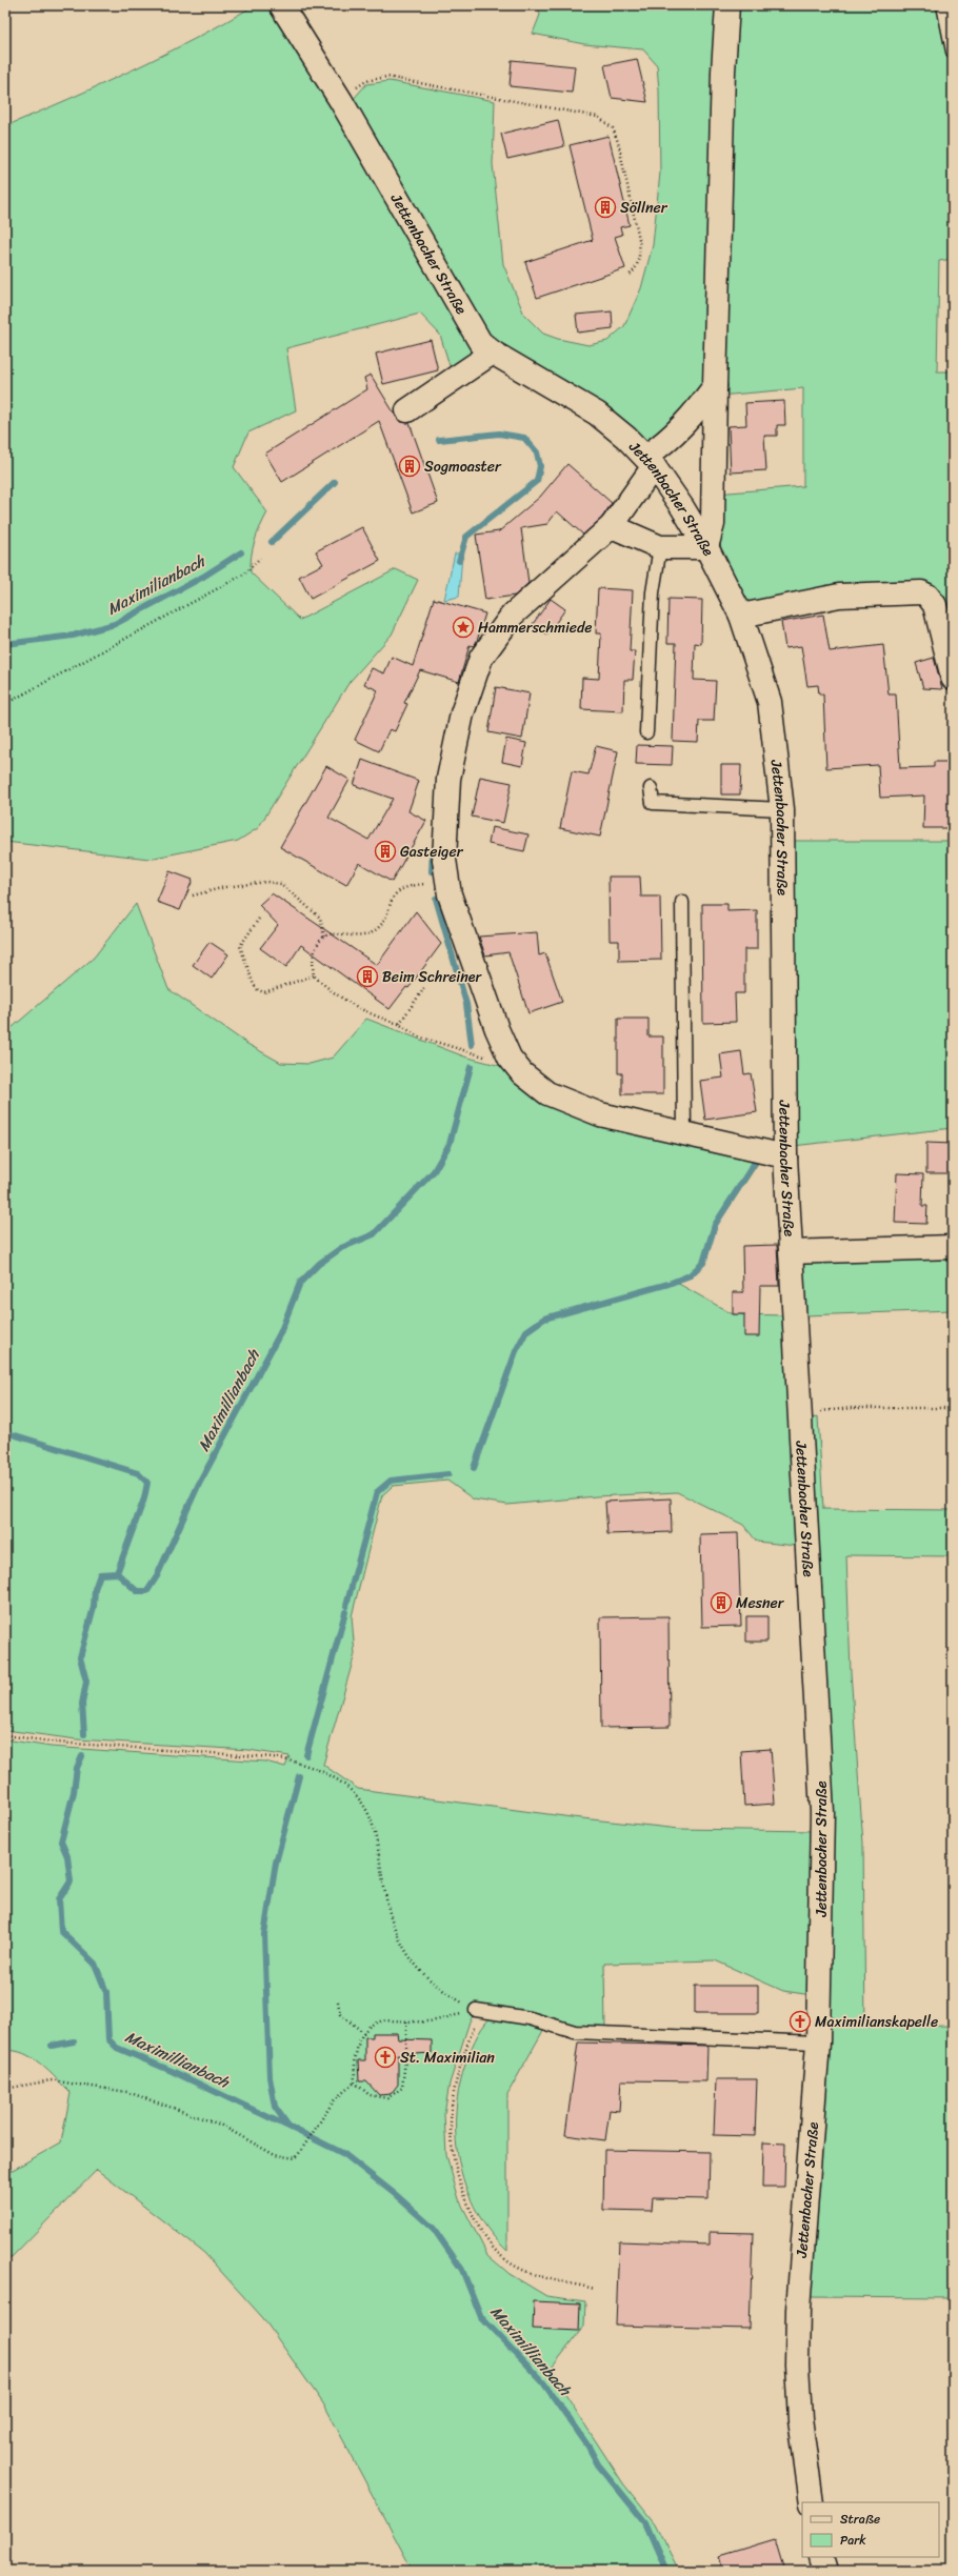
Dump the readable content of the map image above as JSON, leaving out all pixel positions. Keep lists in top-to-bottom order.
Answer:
{
  "streets": {
    "street": ["Jettenbacher Straße"]
  },
  "water": ["Maximilianbach", "Maximillianbach"],
  "places": {
    "building": [
      "Söllner",
      "Sogmoaster",
      "Gasteiger",
      "Beim Schreiner",
      "Mesner"
    ],
    "place": ["Hammerschmiede"],
    "church": ["Maximilianskapelle", "St. Maximilian"]
  },
  "legend": ["Straße", "Park"]
}
